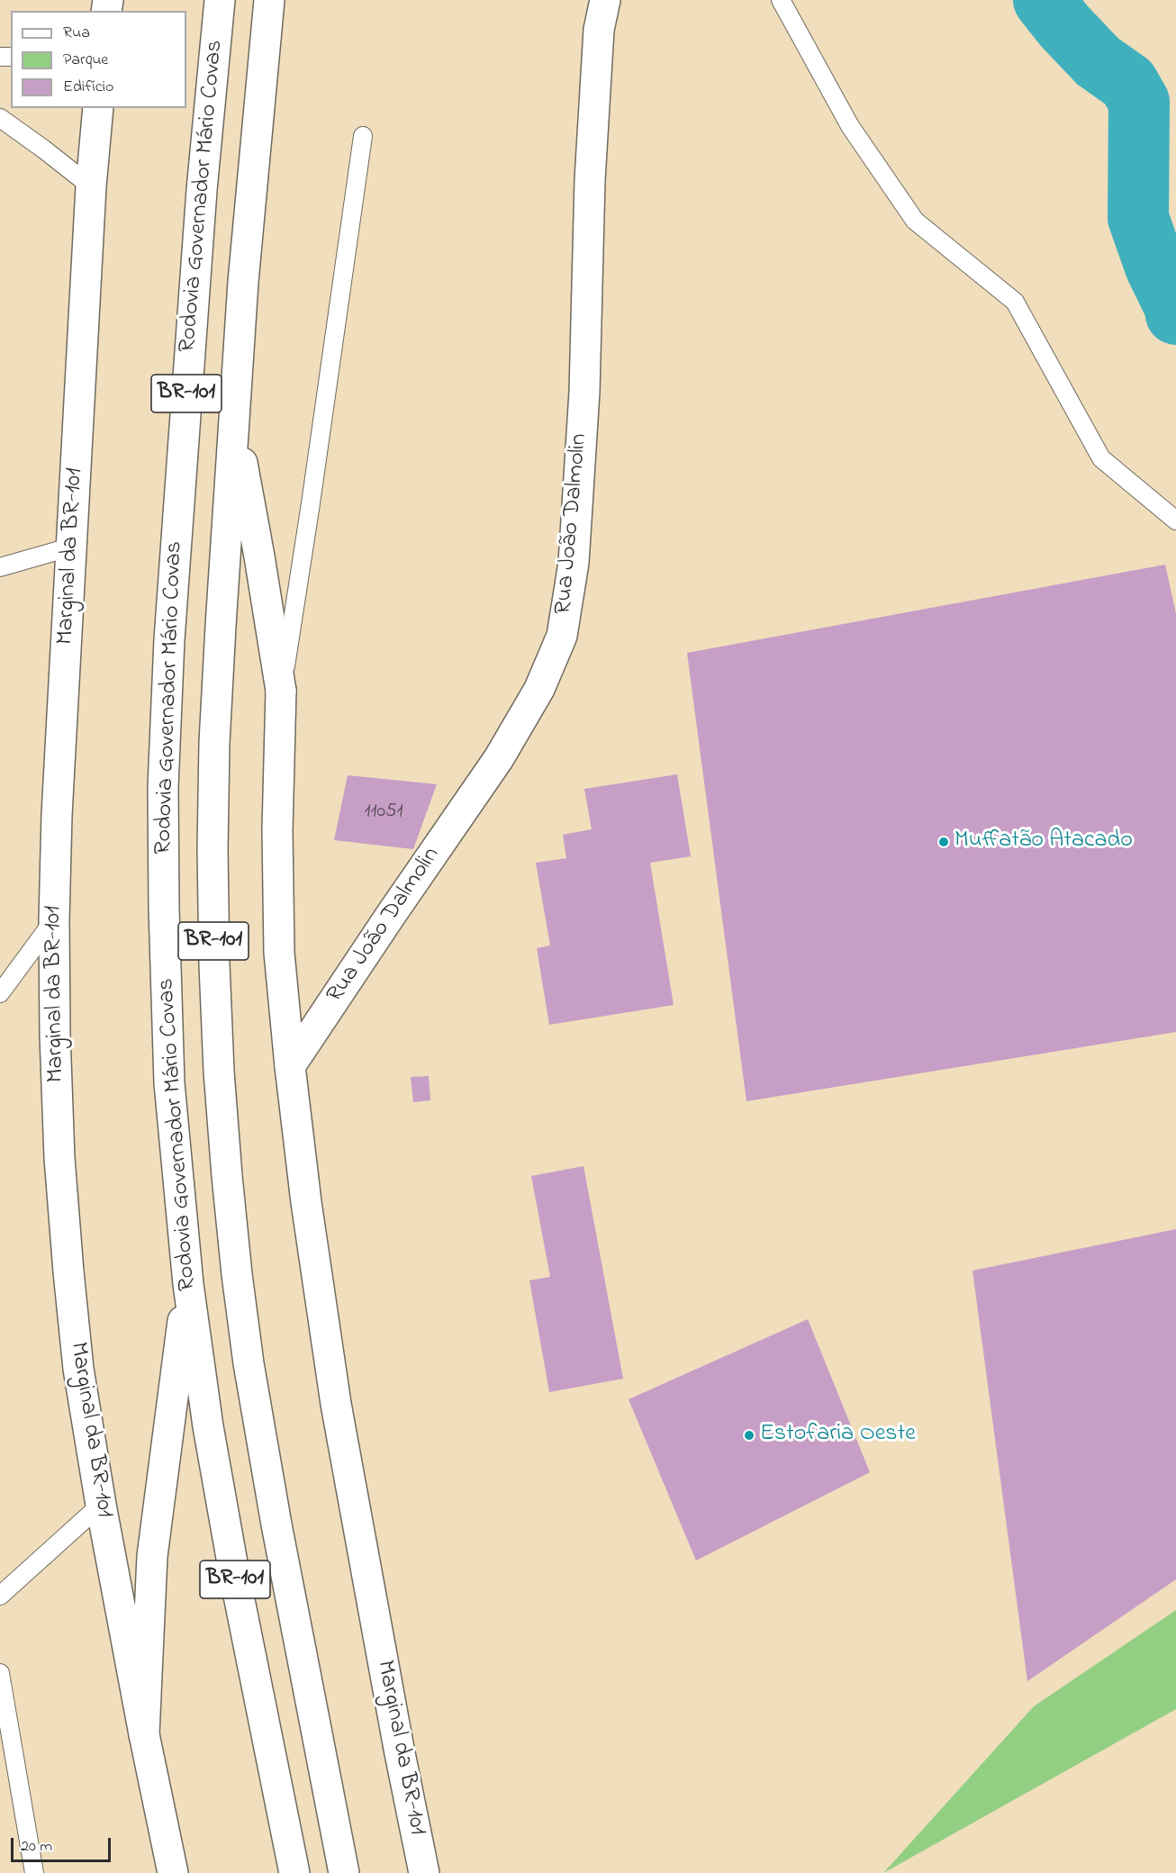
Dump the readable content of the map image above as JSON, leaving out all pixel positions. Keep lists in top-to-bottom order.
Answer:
{
  "streets": {
    "main road": [
      "Rodovia Governador Mário Covas",
      "BR-101",
      "Rua João Dalmolin",
      "Marginal da BR-101"
    ]
  },
  "crossings": [
    ["Rodovia Governador Mário Covas", "Marginal da BR-101"],
    ["Rua João Dalmolin", "Marginal da BR-101"]
  ],
  "places": ["Muffatão Atacado", "Estofaria Oeste"],
  "house_numbers": ["11051"],
  "legend": ["Rua", "Parque", "Edifício"],
  "scale_bar": "20 m"
}
